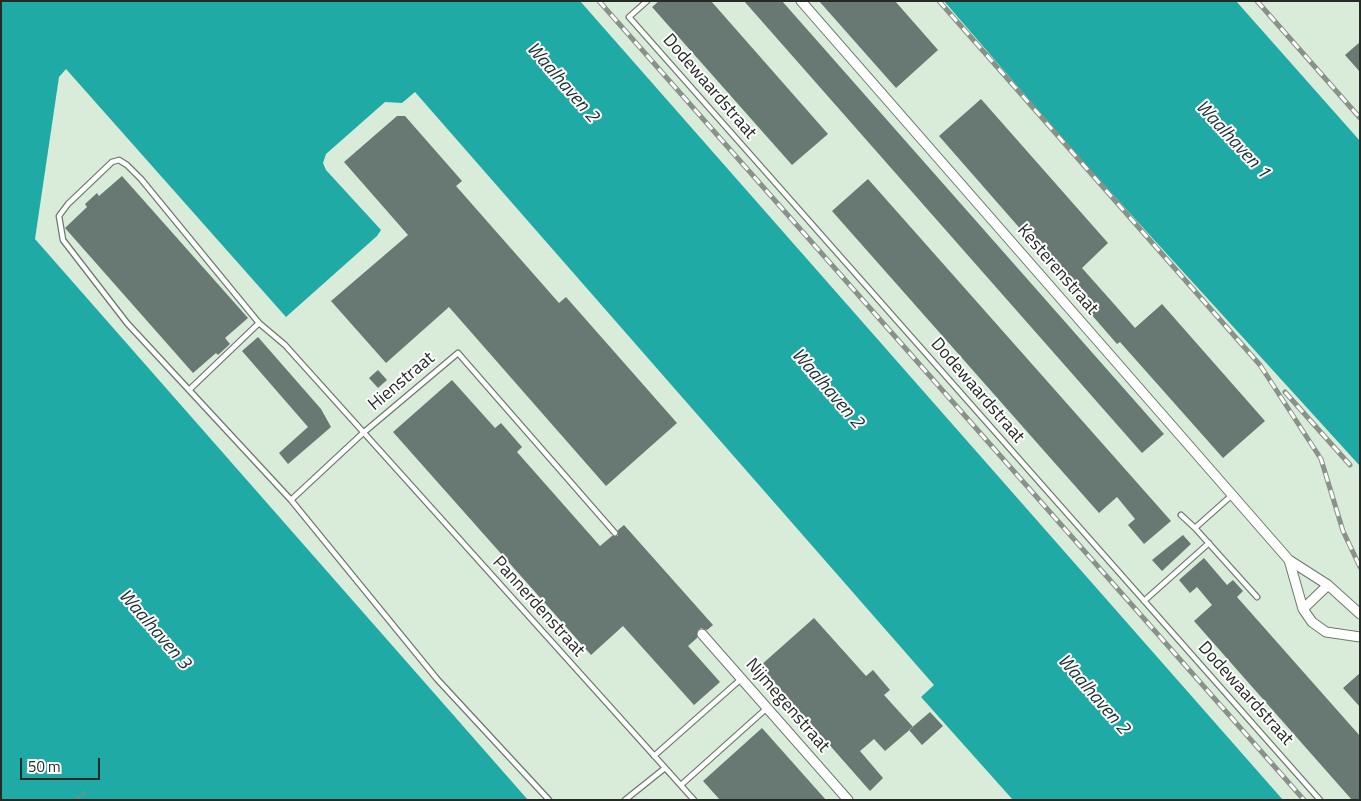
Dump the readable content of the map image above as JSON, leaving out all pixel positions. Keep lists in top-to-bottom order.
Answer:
{
  "streets": {
    "street": ["Kesterenstraat", "Nijmegenstraat"],
    "lane": ["Dodewaardstraat", "Hienstraat", "Pannerdenstraat"]
  },
  "crossings": [
    ["Hienstraat", "Pannerdenstraat"]
  ],
  "water": ["Waalhaven 2", "Waalhaven 1", "Waalhaven 3"],
  "scale_bar": "50 m"
}
